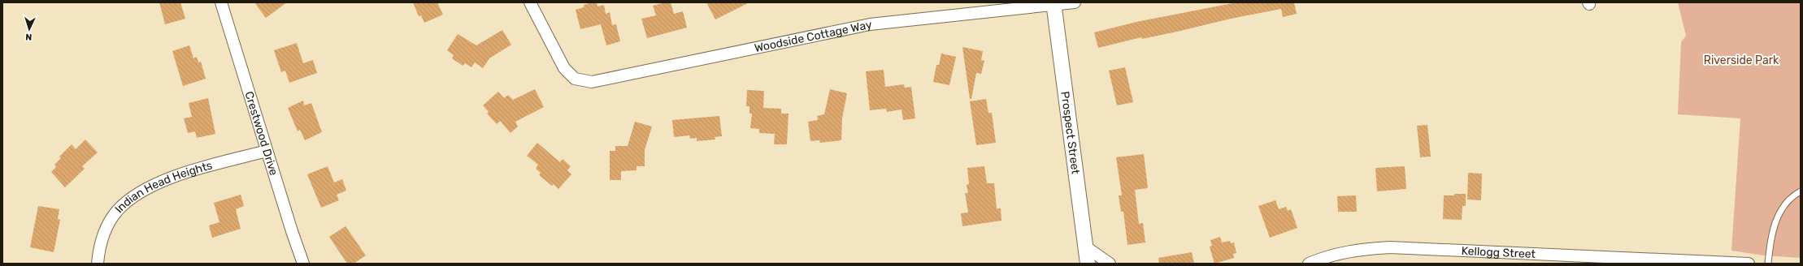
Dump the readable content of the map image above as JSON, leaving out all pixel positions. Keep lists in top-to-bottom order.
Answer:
{
  "streets": {
    "street": [
      "Woodside Cottage Way",
      "Crestwood Drive",
      "Prospect Street",
      "Indian Head Heights",
      "Kellogg Street"
    ]
  },
  "crossings": [
    ["Woodside Cottage Way", "Prospect Street"],
    ["Crestwood Drive", "Indian Head Heights"]
  ],
  "parks": ["Riverside Park"],
  "north": "bottom"
}
